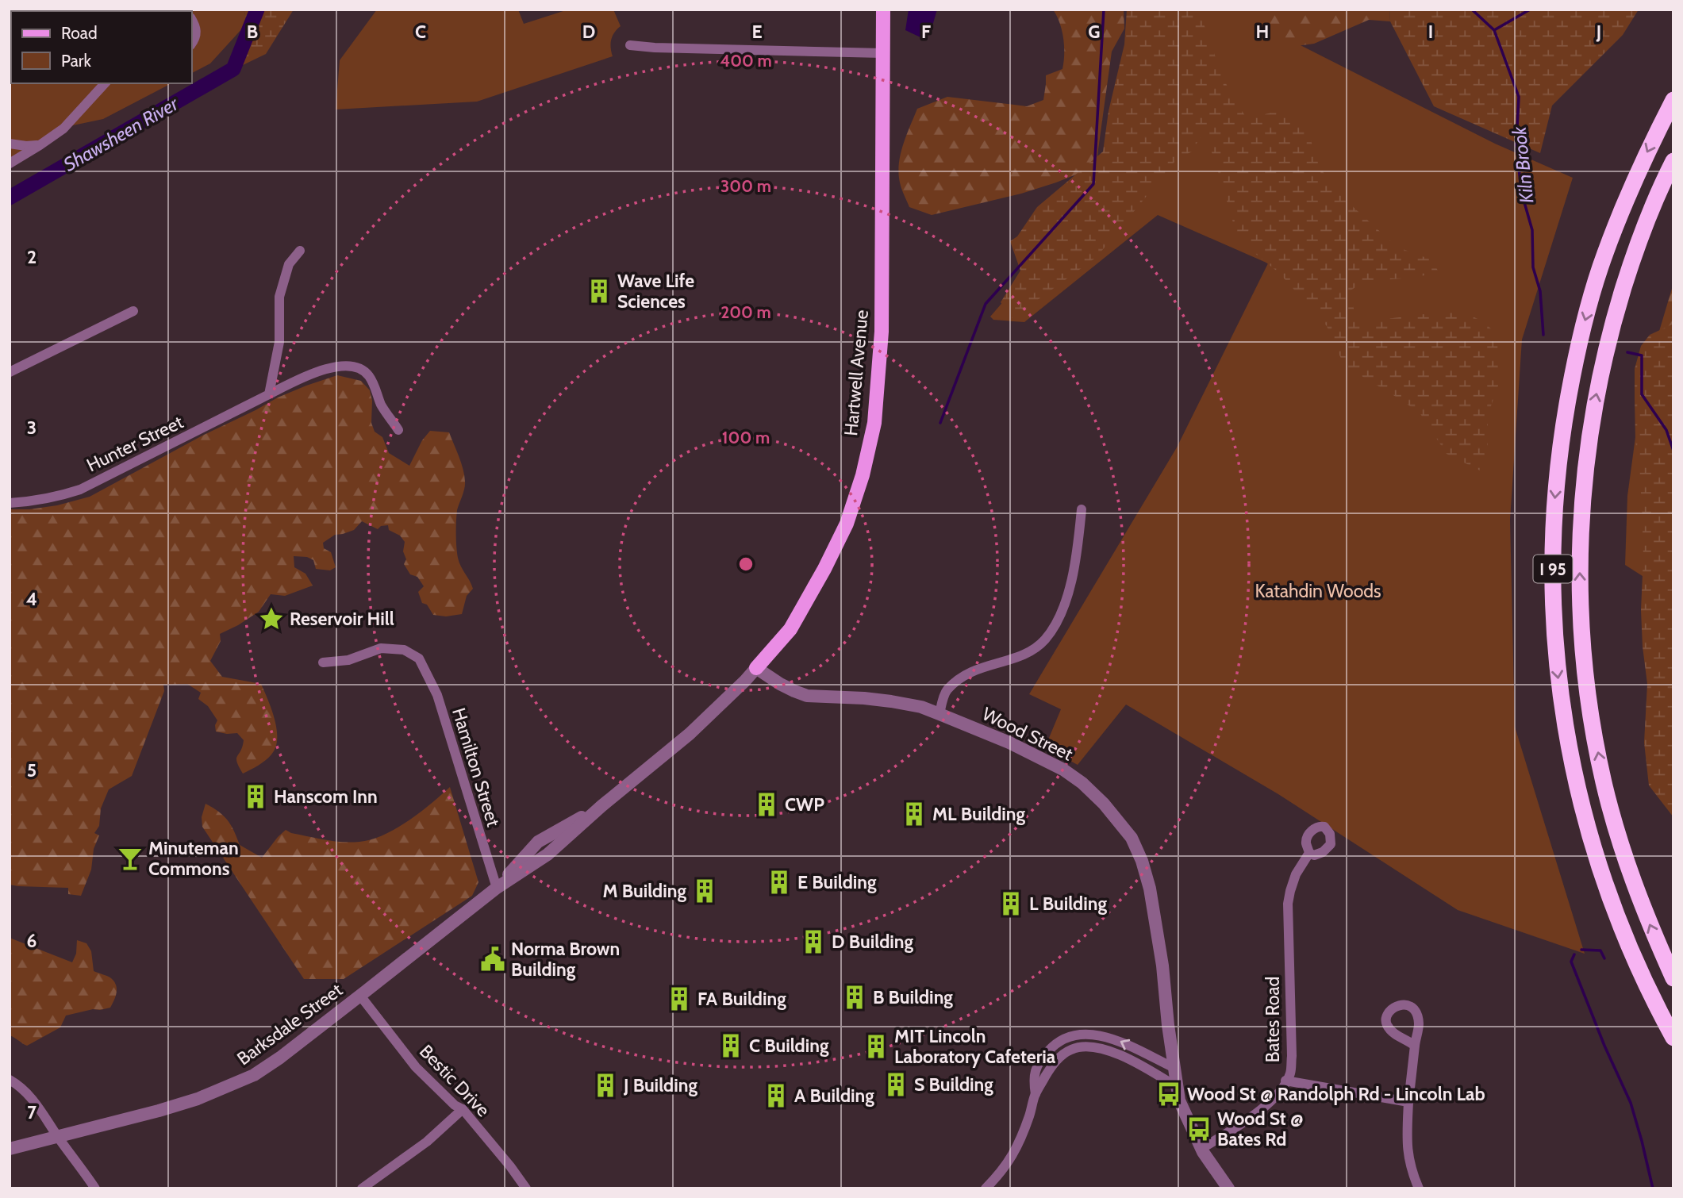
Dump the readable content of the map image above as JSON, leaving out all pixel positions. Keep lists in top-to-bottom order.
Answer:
{
  "streets": {
    "highway": ["I 95"],
    "main road": ["Hartwell Avenue"],
    "street": [
      "Hunter Street",
      "Wood Street",
      "Hamilton Street",
      "Bates Road",
      "Barksdale Street",
      "Bestic Drive"
    ]
  },
  "crossings": [
    ["Hartwell Avenue", "Wood Street"],
    ["Hartwell Avenue", "Barksdale Street"],
    ["Wood Street", "Bates Road"],
    ["Hamilton Street", "Barksdale Street"],
    ["Barksdale Street", "Bestic Drive"]
  ],
  "water": ["Shawsheen River", "Kiln Brook"],
  "parks": ["Katahdin Woods"],
  "places": {
    "building": [
      "Wave Life Sciences",
      "Hanscom Inn",
      "CWP",
      "ML Building",
      "E Building",
      "M Building",
      "L Building",
      "D Building",
      "B Building",
      "FA Building",
      "C Building",
      "MIT Lincoln Laboratory Cafeteria",
      "S Building",
      "J Building",
      "A Building"
    ],
    "place": ["Reservoir Hill"],
    "bar": ["Minuteman Commons"],
    "public building": ["Norma Brown Building"],
    "bus stop": ["Wood St @ Randolph Rd - Lincoln Lab", "Wood St @ Bates Rd"]
  },
  "legend": ["Road", "Park"],
  "grid": {
    "columns": [
      "B",
      "C",
      "D",
      "E",
      "F",
      "G",
      "H",
      "I",
      "J"
    ],
    "rows": [
      "2",
      "3",
      "4",
      "5",
      "6",
      "7"
    ]
  },
  "rings": [
    "400 m",
    "300 m",
    "200 m",
    "100 m"
  ]
}
